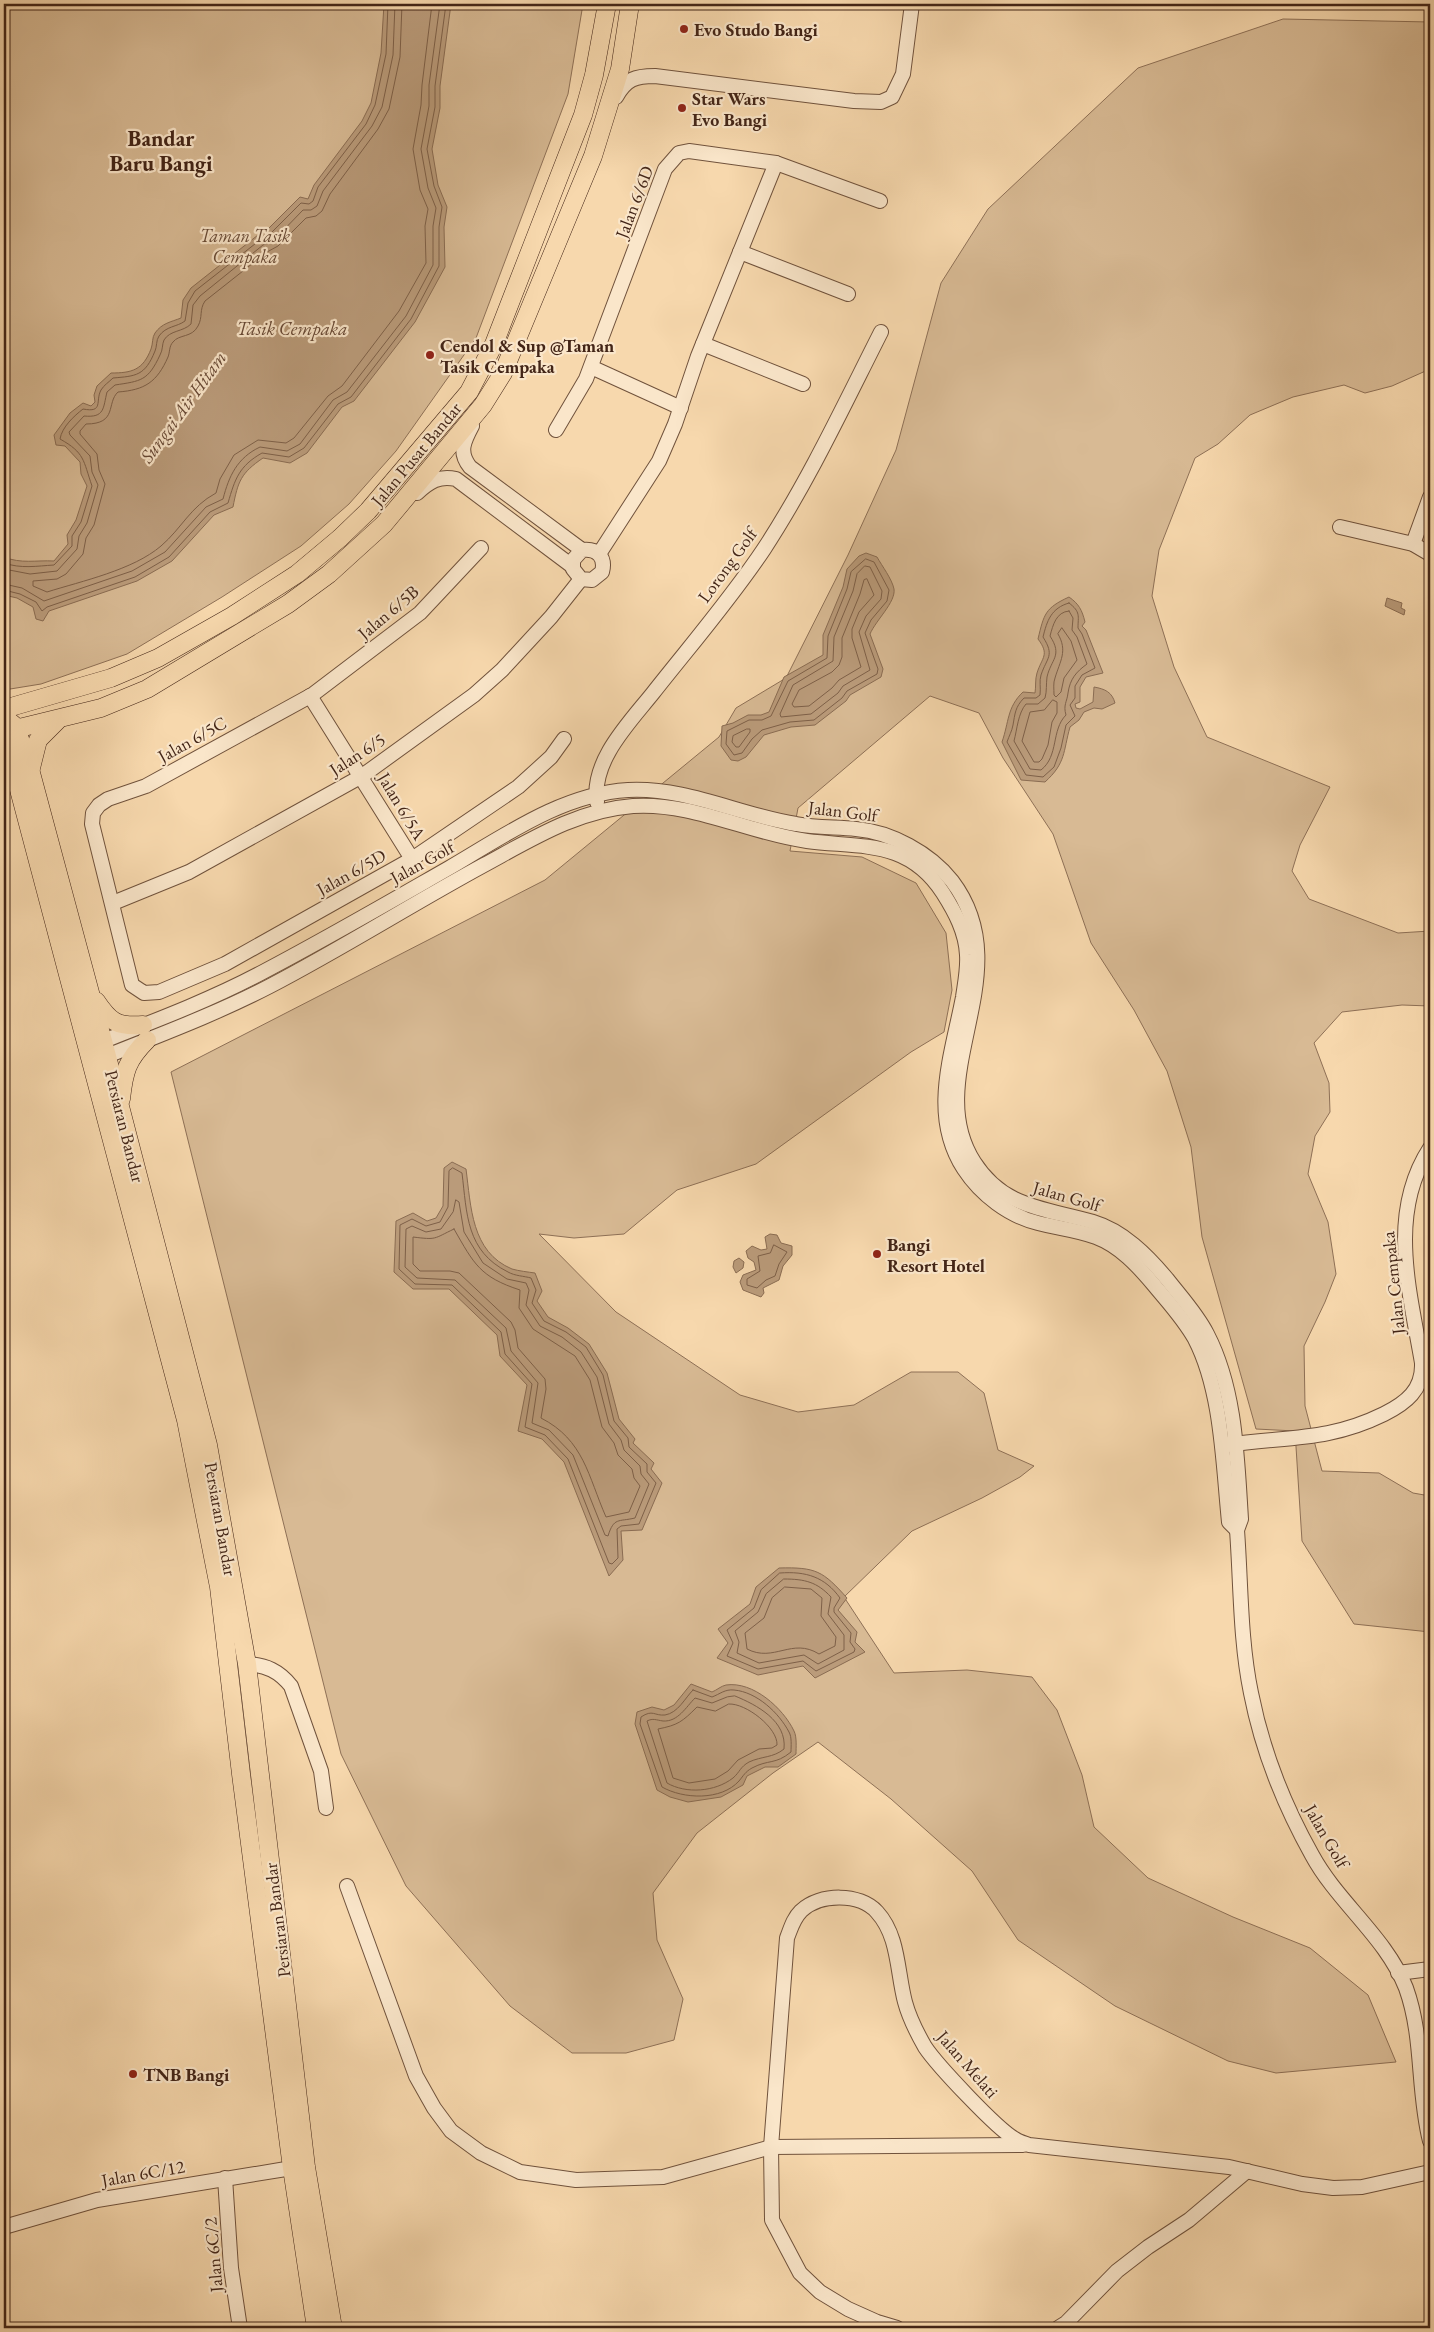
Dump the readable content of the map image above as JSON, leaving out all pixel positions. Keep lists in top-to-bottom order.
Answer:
{
  "streets": {
    "main road": ["Jalan Pusat Bandar", "Persiaran Bandar"],
    "street": [
      "Jalan 6/6D",
      "Lorong Golf",
      "Jalan 6/5B",
      "Jalan 6/5C",
      "Jalan 6/5",
      "Jalan 6/5A",
      "Jalan Golf",
      "Jalan 6/5D",
      "Jalan Cempaka",
      "Jalan Melati",
      "Jalan 6C/12",
      "Jalan 6C/2"
    ]
  },
  "crossings": [
    ["Jalan Pusat Bandar", "Persiaran Bandar"],
    ["Lorong Golf", "Jalan Golf"],
    ["Jalan 6/5B", "Jalan 6/5C"],
    ["Jalan 6/5B", "Jalan 6/5A"],
    ["Jalan 6/5C", "Jalan 6/5"],
    ["Jalan 6/5C", "Jalan 6/5A"],
    ["Jalan 6/5C", "Jalan 6/5D"],
    ["Jalan 6/5", "Jalan 6/5A"],
    ["Jalan 6/5", "Jalan 6/5D"],
    ["Jalan 6/5A", "Jalan 6/5D"],
    ["Jalan Golf", "Persiaran Bandar"],
    ["Jalan Golf", "Jalan Cempaka"],
    ["Persiaran Bandar", "Jalan 6C/12"],
    ["Jalan 6C/12", "Jalan 6C/2"]
  ],
  "districts": ["Bandar Baru Bangi"],
  "water": ["Tasik Cempaka", "Sungai Air Hitam"],
  "parks": ["Taman Tasik Cempaka"],
  "places": [
    "Evo Studo Bangi",
    "Star Wars Evo Bangi",
    "Cendol & Sup @Taman Tasik Cempaka",
    "Bangi Resort Hotel",
    "TNB Bangi"
  ]
}
